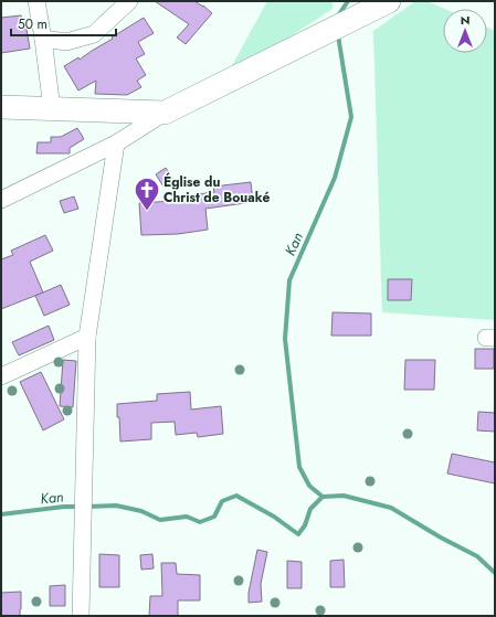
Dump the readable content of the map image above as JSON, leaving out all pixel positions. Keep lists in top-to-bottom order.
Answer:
{
  "water": ["Kan"],
  "places": {
    "church": ["Église du Christ de Bouaké"]
  },
  "scale_bar": "50 m",
  "north": "top"
}
